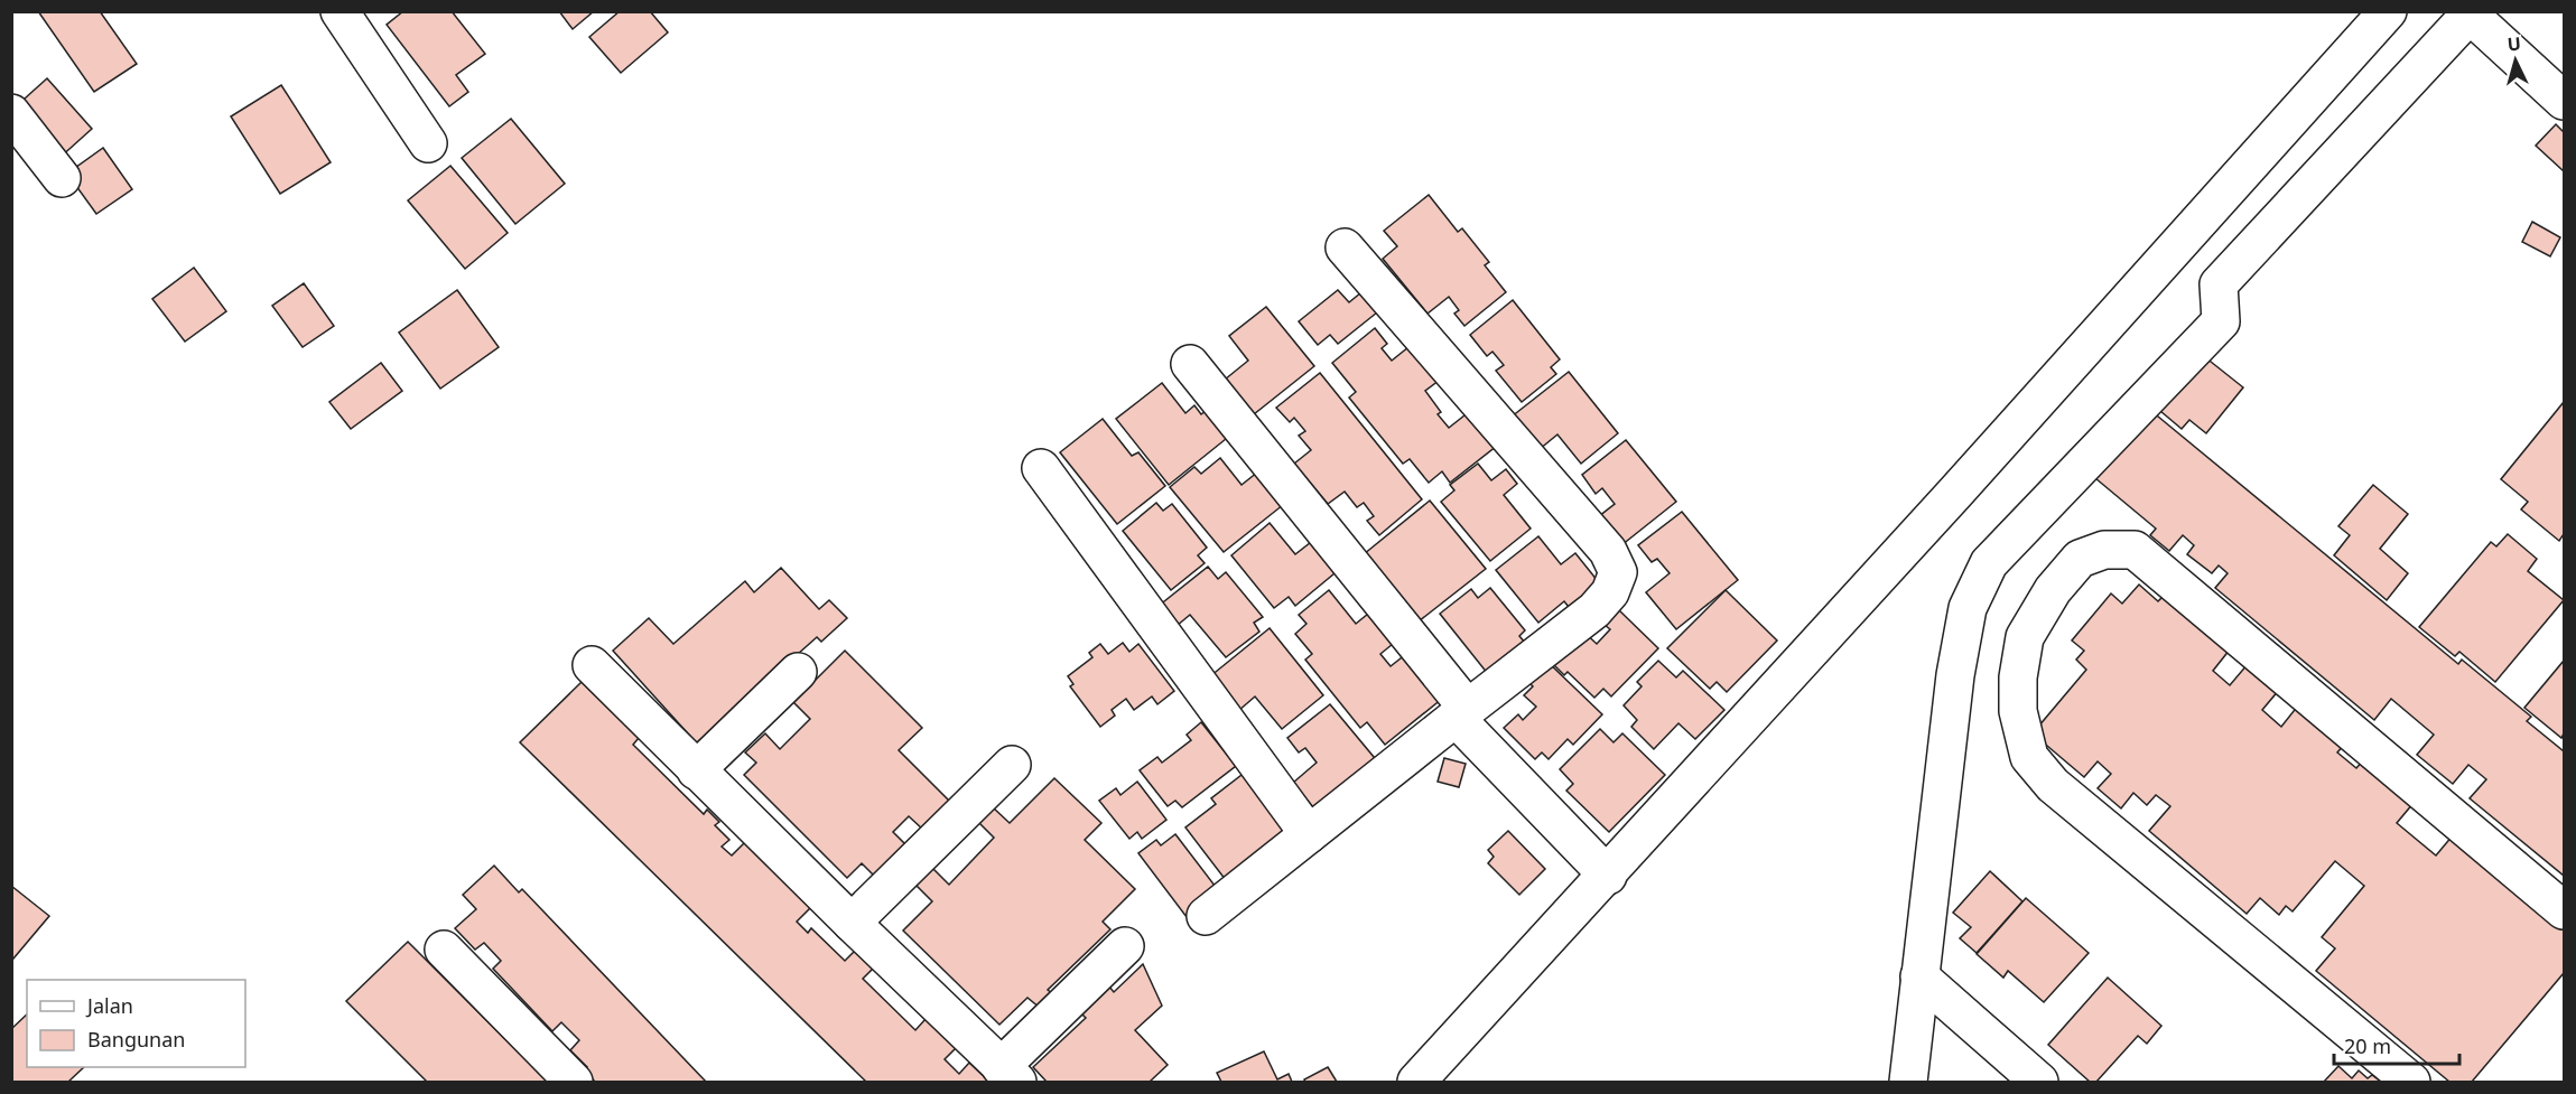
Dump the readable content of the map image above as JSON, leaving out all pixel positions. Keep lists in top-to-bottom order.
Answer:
{
  "legend": ["Jalan", "Bangunan"],
  "scale_bar": "20 m",
  "north": "top"
}
